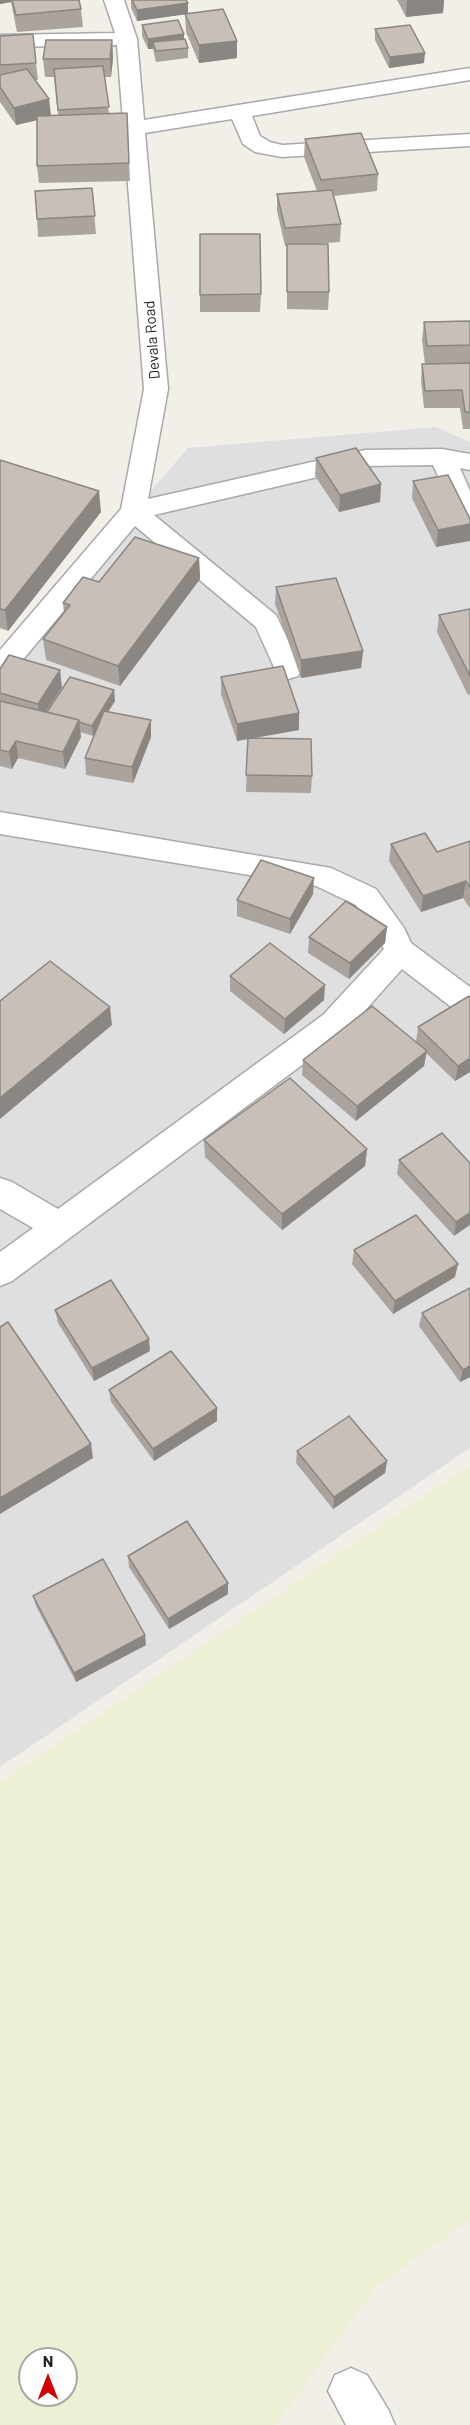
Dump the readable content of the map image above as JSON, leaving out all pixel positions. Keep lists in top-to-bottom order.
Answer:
{
  "streets": {
    "street": ["Devala Road"]
  },
  "north": "top"
}
